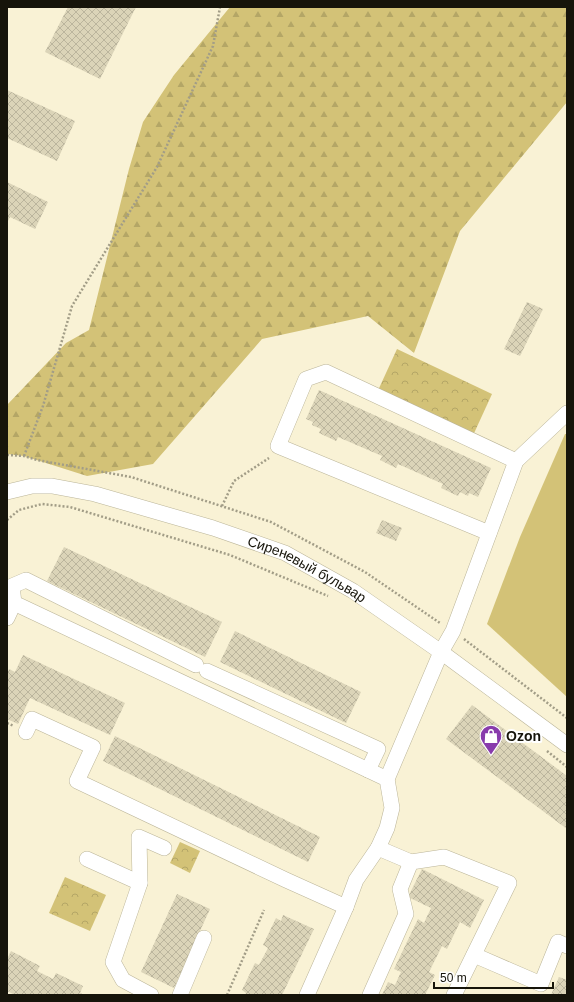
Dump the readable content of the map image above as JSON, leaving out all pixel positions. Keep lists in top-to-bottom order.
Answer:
{
  "streets": {
    "street": ["Сиреневый бульвар"]
  },
  "places": {
    "shop": ["Ozon"]
  },
  "scale_bar": "50 m"
}
